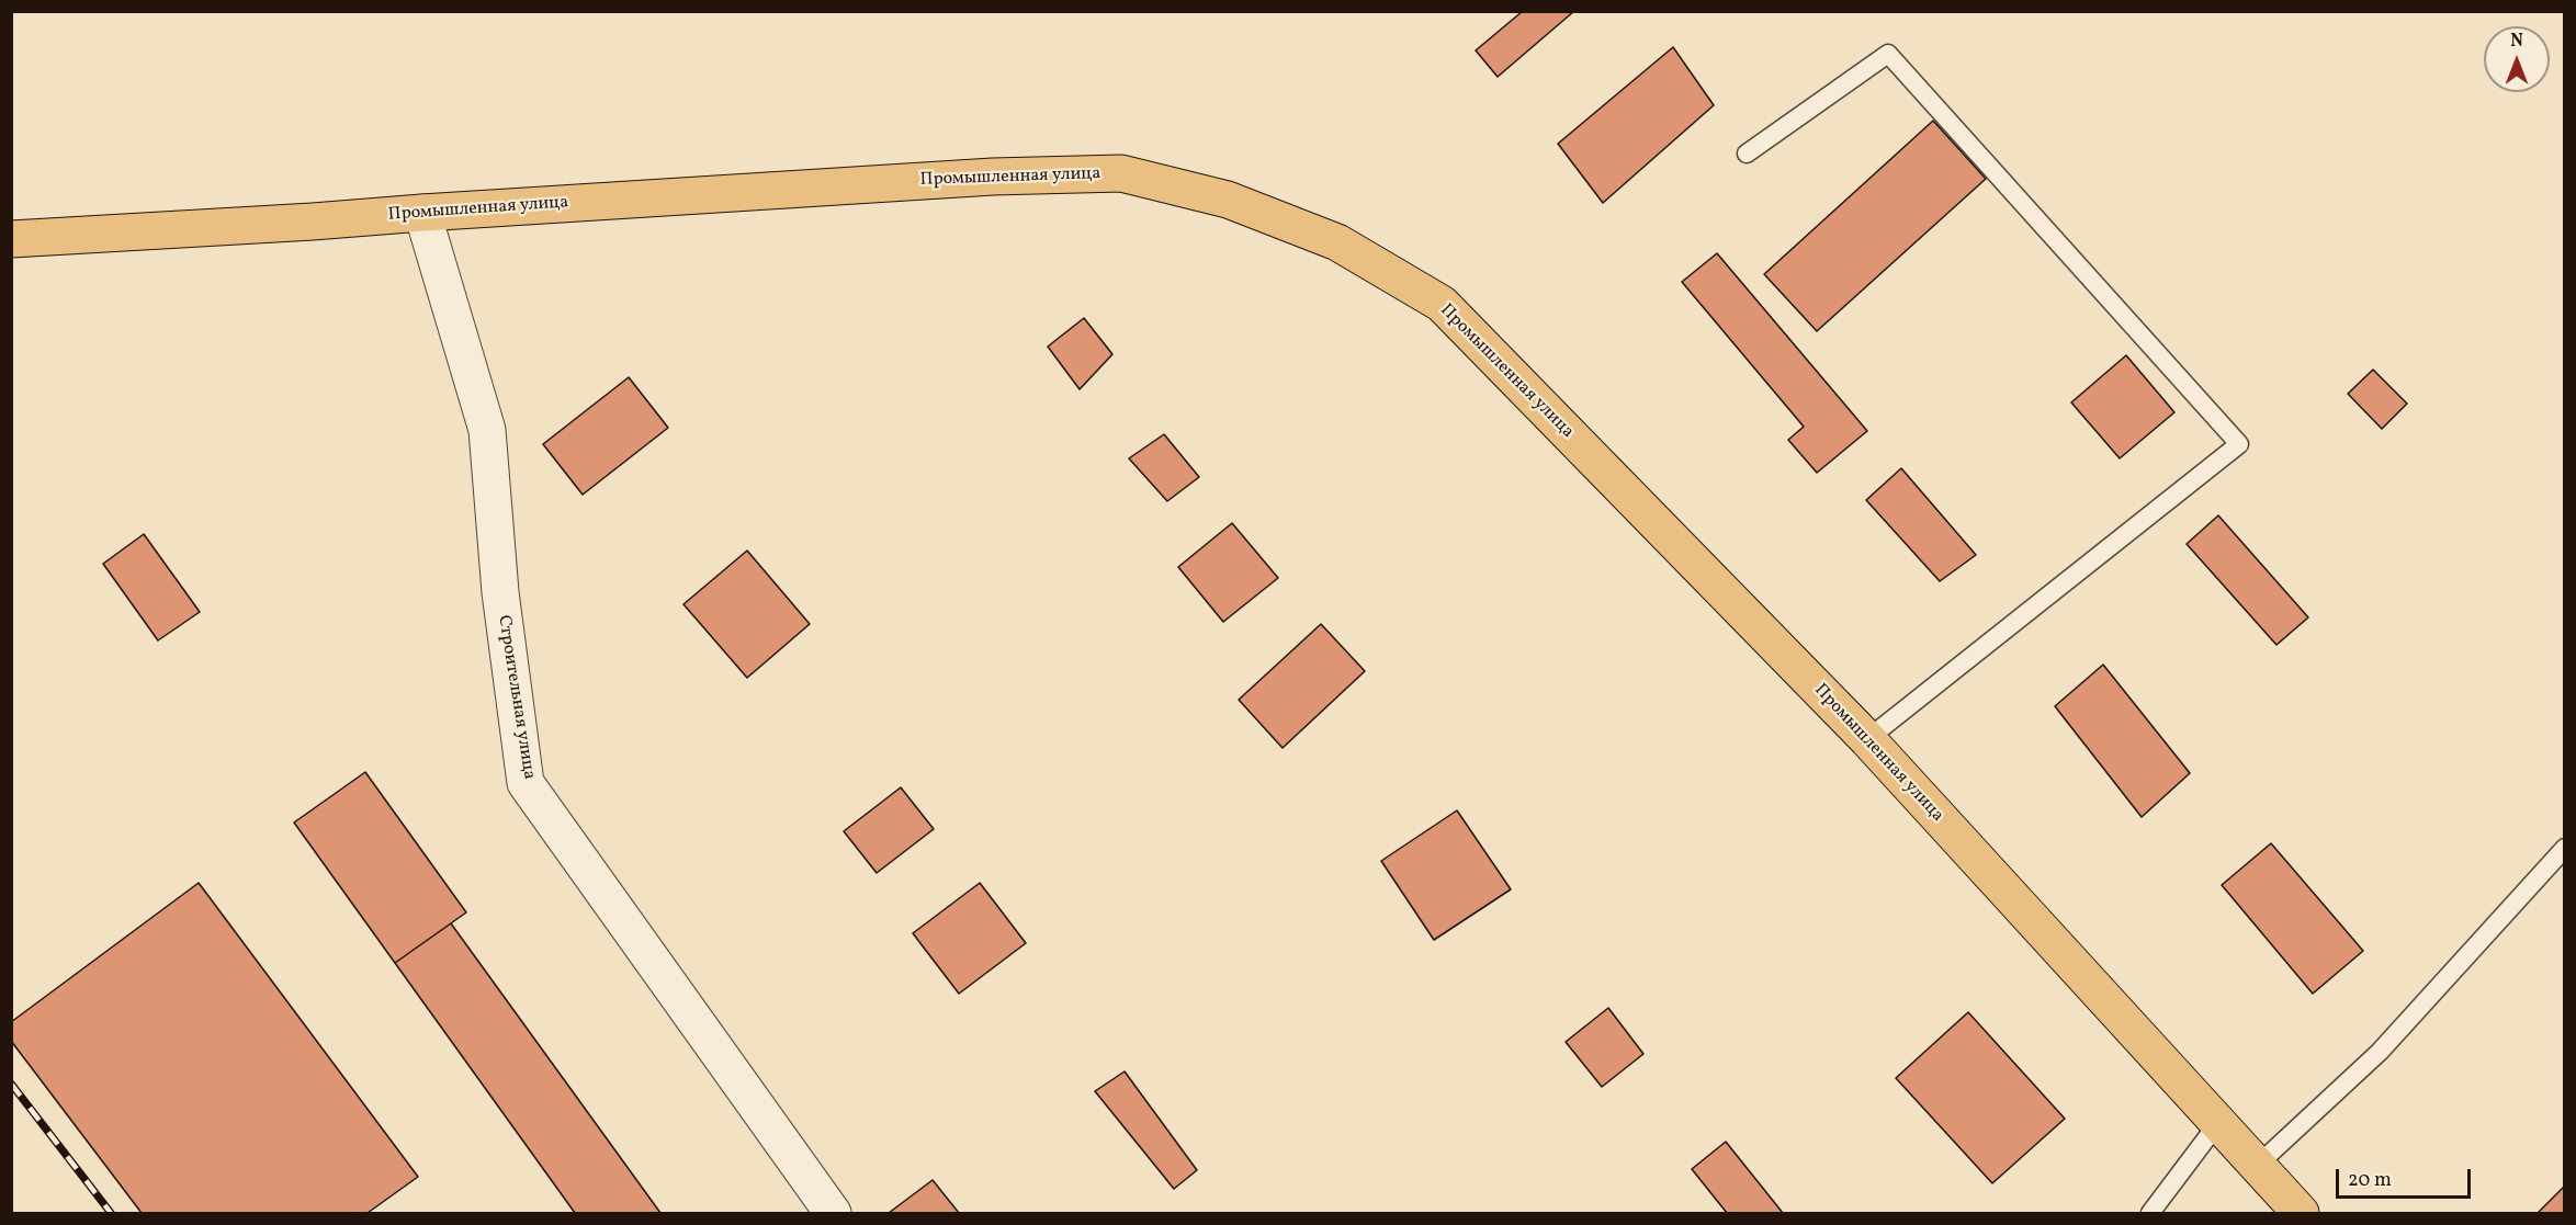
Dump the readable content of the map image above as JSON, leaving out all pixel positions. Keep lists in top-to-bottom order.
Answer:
{
  "streets": {
    "main road": ["Промышленная улица"],
    "street": ["Строительная улица"]
  },
  "crossings": [
    ["Промышленная улица", "Строительная улица"]
  ],
  "scale_bar": "20 m",
  "north": "top"
}
